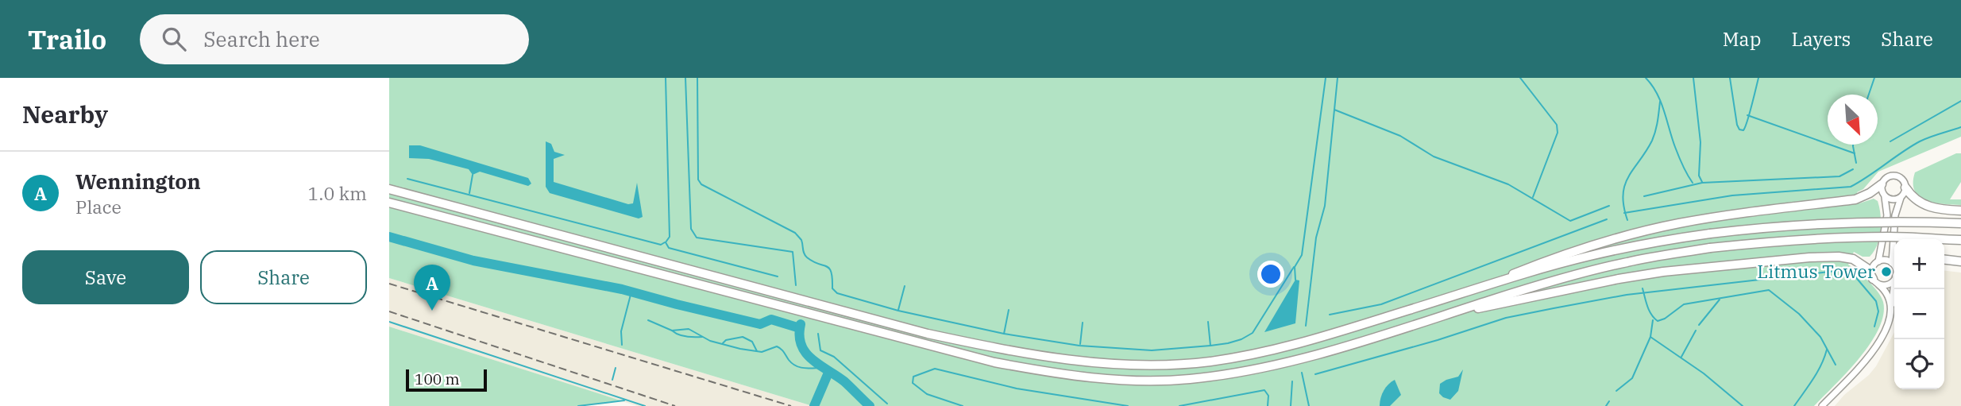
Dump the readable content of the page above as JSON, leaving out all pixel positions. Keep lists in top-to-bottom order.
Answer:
{
  "places": ["Litmus Tower"],
  "scale_bar": "100 m",
  "north": "bottom right",
  "page": {
    "header": "Trailo",
    "search": "Search here",
    "nav": ["Map", "Layers", "Share"],
    "heading": "Nearby",
    "list": [
      {
        "mark": "A",
        "name": "Wennington",
        "note": "Place",
        "value": "1.0 km"
      }
    ],
    "buttons": ["Save", "Share"],
    "map_buttons": ["+", "−"],
    "pins": "A",
    "scale": "100 m"
  }
}
